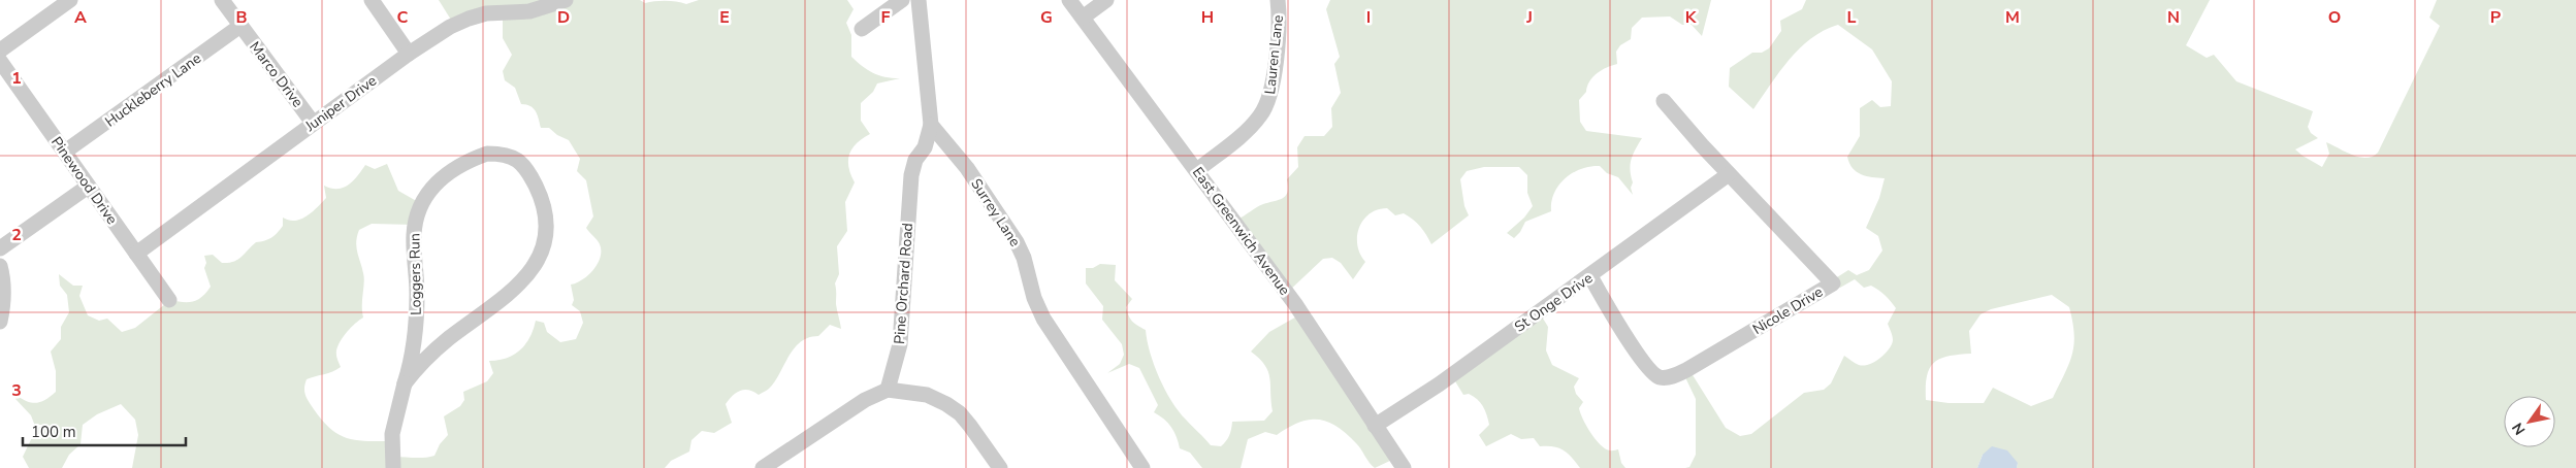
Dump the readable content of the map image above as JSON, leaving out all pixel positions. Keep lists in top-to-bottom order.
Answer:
{
  "streets": {
    "street": [
      "Lauren Lane",
      "Marco Drive",
      "Huckleberry Lane",
      "Juniper Drive",
      "Pinewood Drive",
      "Surrey Lane",
      "East Greenwich Avenue",
      "Loggers Run",
      "Pine Orchard Road",
      "St Onge Drive",
      "Nicole Drive"
    ]
  },
  "crossings": [
    ["Lauren Lane", "East Greenwich Avenue"],
    ["Marco Drive", "Huckleberry Lane"],
    ["Marco Drive", "Juniper Drive"],
    ["Huckleberry Lane", "Pinewood Drive"],
    ["Juniper Drive", "Pinewood Drive"],
    ["Surrey Lane", "Pine Orchard Road"],
    ["East Greenwich Avenue", "St Onge Drive"],
    ["St Onge Drive", "Nicole Drive"]
  ],
  "scale_bar": "100 m",
  "north": "bottom left",
  "grid": {
    "columns": [
      "A",
      "B",
      "C",
      "D",
      "E",
      "F",
      "G",
      "H",
      "I",
      "J",
      "K",
      "L",
      "M",
      "N",
      "O",
      "P"
    ],
    "rows": ["1", "2", "3"]
  }
}
